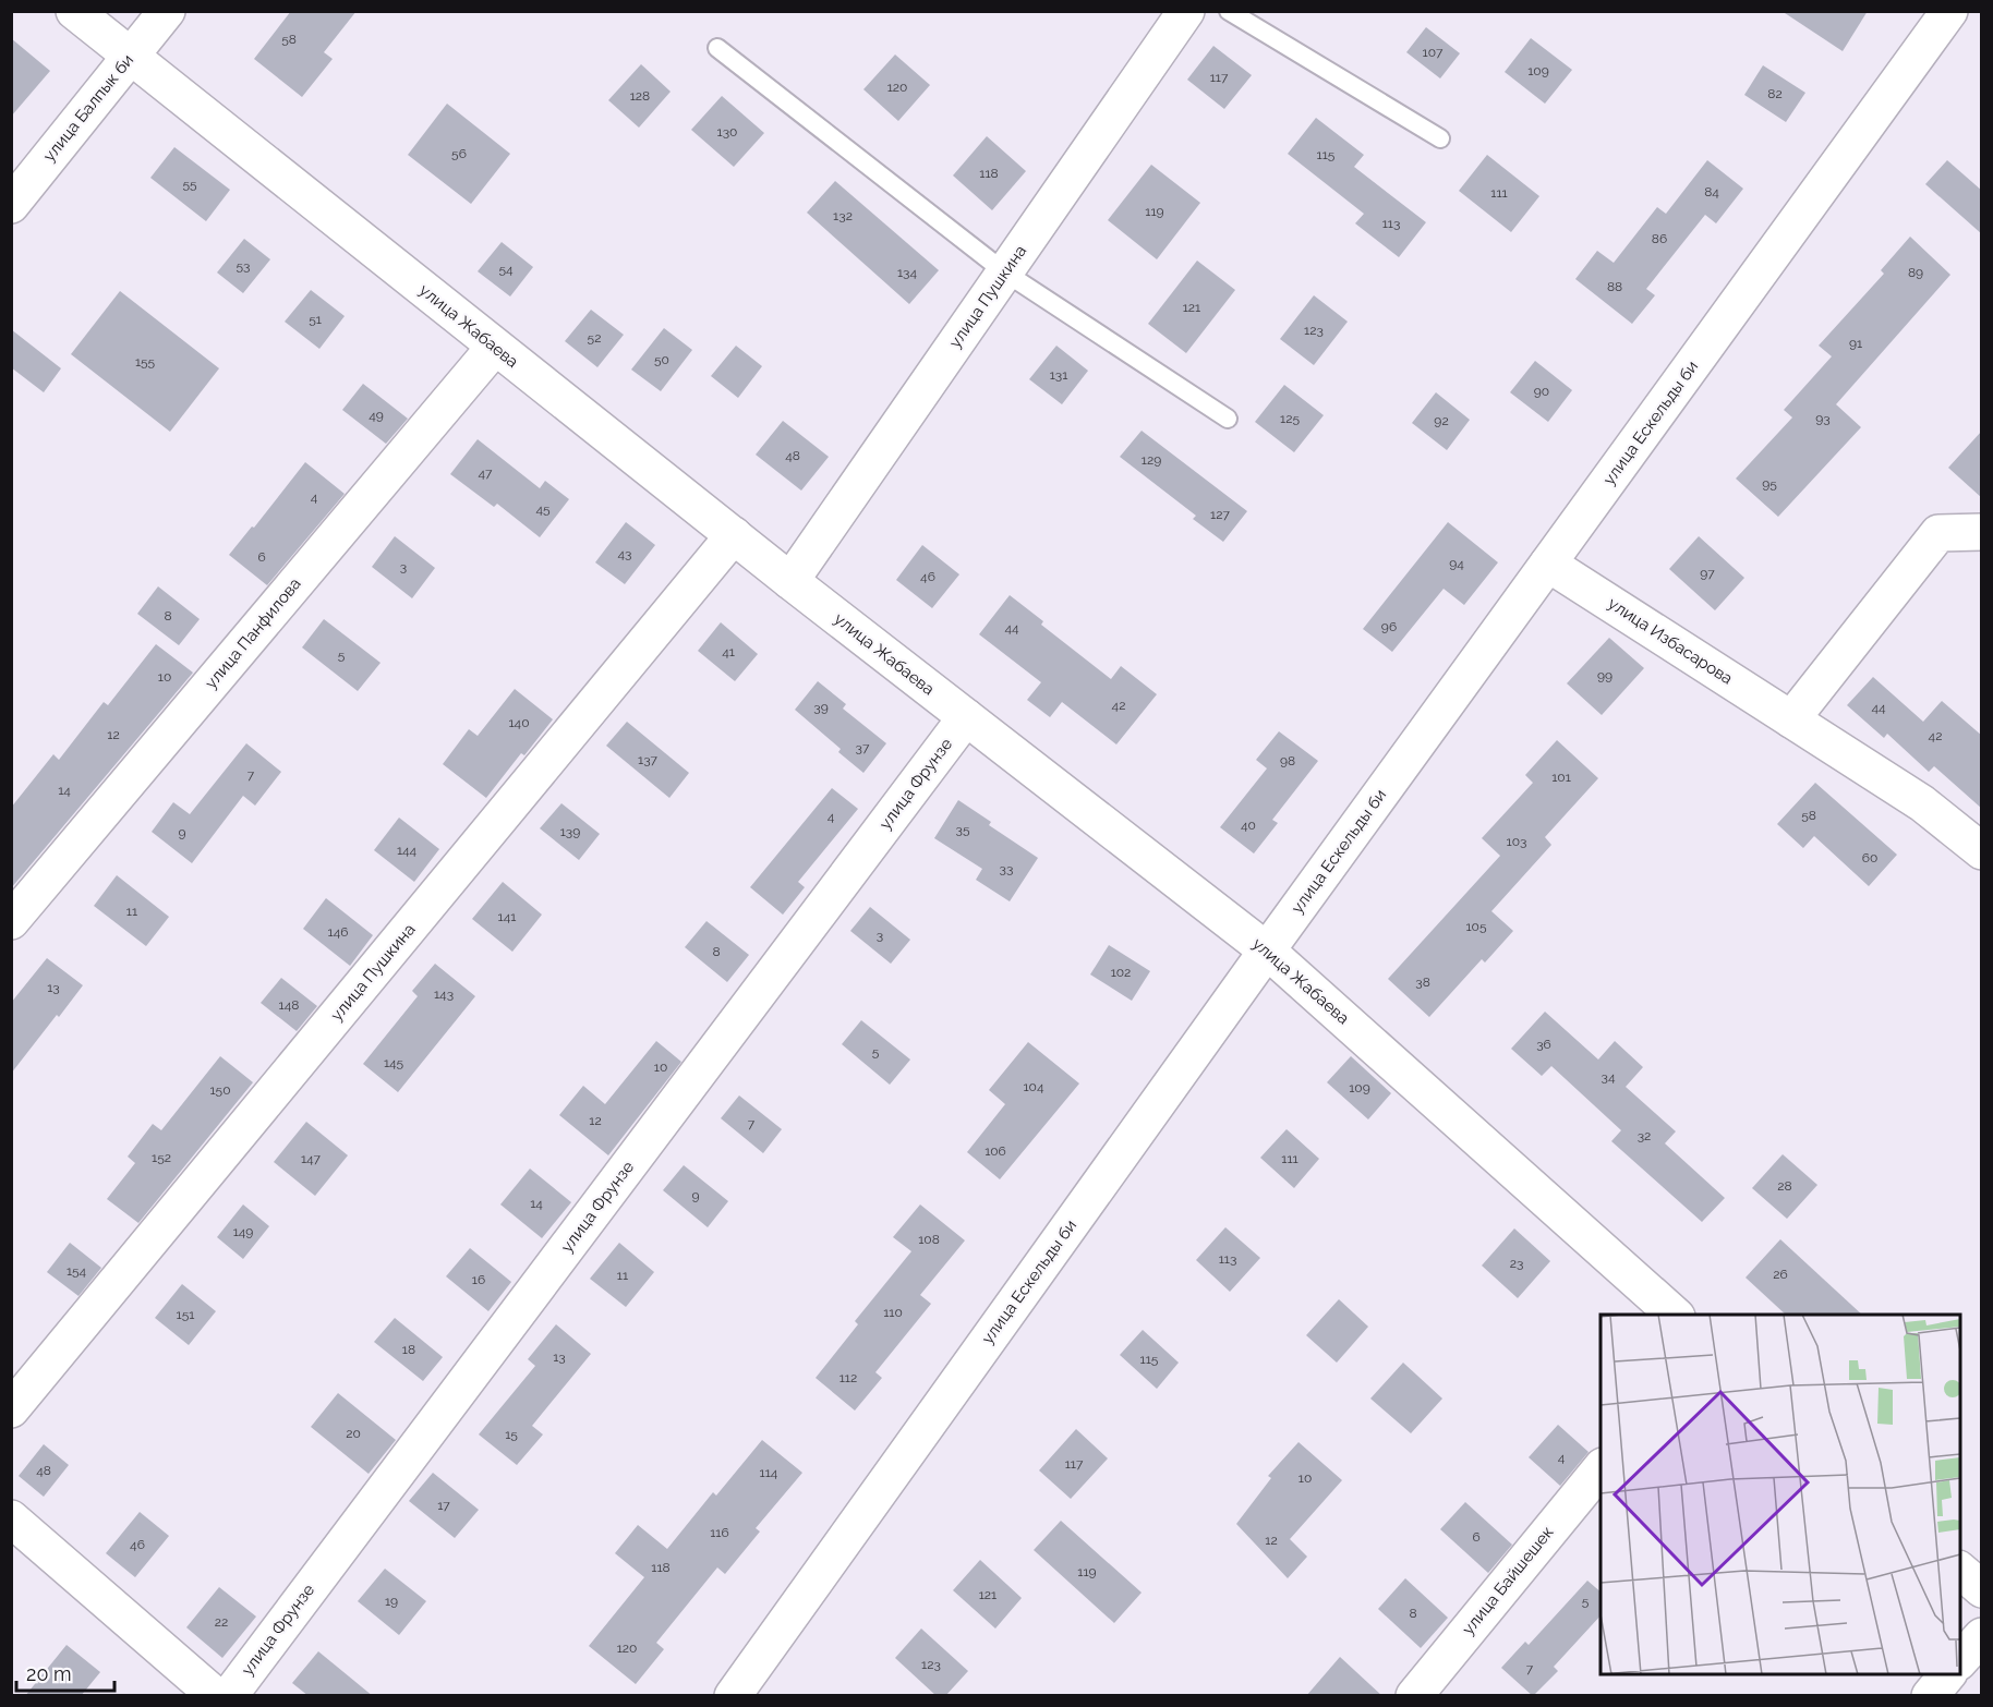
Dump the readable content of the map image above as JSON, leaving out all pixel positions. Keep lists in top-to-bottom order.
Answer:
{
  "streets": {
    "street": [
      "улица Балпык би",
      "улица Пушкина",
      "улица Жабаева",
      "улица Ескельды би",
      "улица Панфилова",
      "улица Избасарова",
      "улица Фрунзе",
      "улица Байшешек"
    ]
  },
  "crossings": [
    ["улица Балпык би", "улица Жабаева"],
    ["улица Пушкина", "улица Жабаева"],
    ["улица Жабаева", "улица Ескельды би"],
    ["улица Жабаева", "улица Панфилова"],
    ["улица Жабаева", "улица Фрунзе"],
    ["улица Ескельды би", "улица Избасарова"]
  ],
  "house_numbers": [
    "58",
    "107",
    "109",
    "117",
    "120",
    "82",
    "128",
    "130",
    "56",
    "115",
    "118",
    "55",
    "84",
    "111",
    "119",
    "132",
    "113",
    "86",
    "53",
    "54",
    "134",
    "89",
    "88",
    "121",
    "51",
    "123",
    "52",
    "91",
    "50",
    "155",
    "131",
    "90",
    "49",
    "125",
    "93",
    "92",
    "48",
    "129",
    "47",
    "95",
    "4",
    "45",
    "127",
    "43",
    "6",
    "94",
    "3",
    "97",
    "46",
    "8",
    "96",
    "44",
    "41",
    "5",
    "99",
    "10",
    "42",
    "39",
    "44",
    "140",
    "12",
    "42",
    "37",
    "137",
    "98",
    "7",
    "101",
    "14",
    "58",
    "4",
    "40",
    "35",
    "139",
    "9",
    "103",
    "144",
    "60",
    "33",
    "11",
    "141",
    "105",
    "146",
    "3",
    "8",
    "102",
    "38",
    "13",
    "143",
    "148",
    "36",
    "5",
    "145",
    "10",
    "34",
    "104",
    "109",
    "150",
    "12",
    "7",
    "32",
    "106",
    "152",
    "147",
    "111",
    "28",
    "9",
    "14",
    "149",
    "108",
    "113",
    "23",
    "154",
    "26",
    "11",
    "16",
    "110",
    "151",
    "18",
    "13",
    "115",
    "112",
    "20",
    "15",
    "4",
    "117",
    "48",
    "114",
    "10",
    "17",
    "116",
    "6",
    "12",
    "46",
    "118",
    "119",
    "121",
    "19",
    "5",
    "8",
    "22",
    "120",
    "123",
    "7"
  ],
  "scale_bar": "20 m"
}
